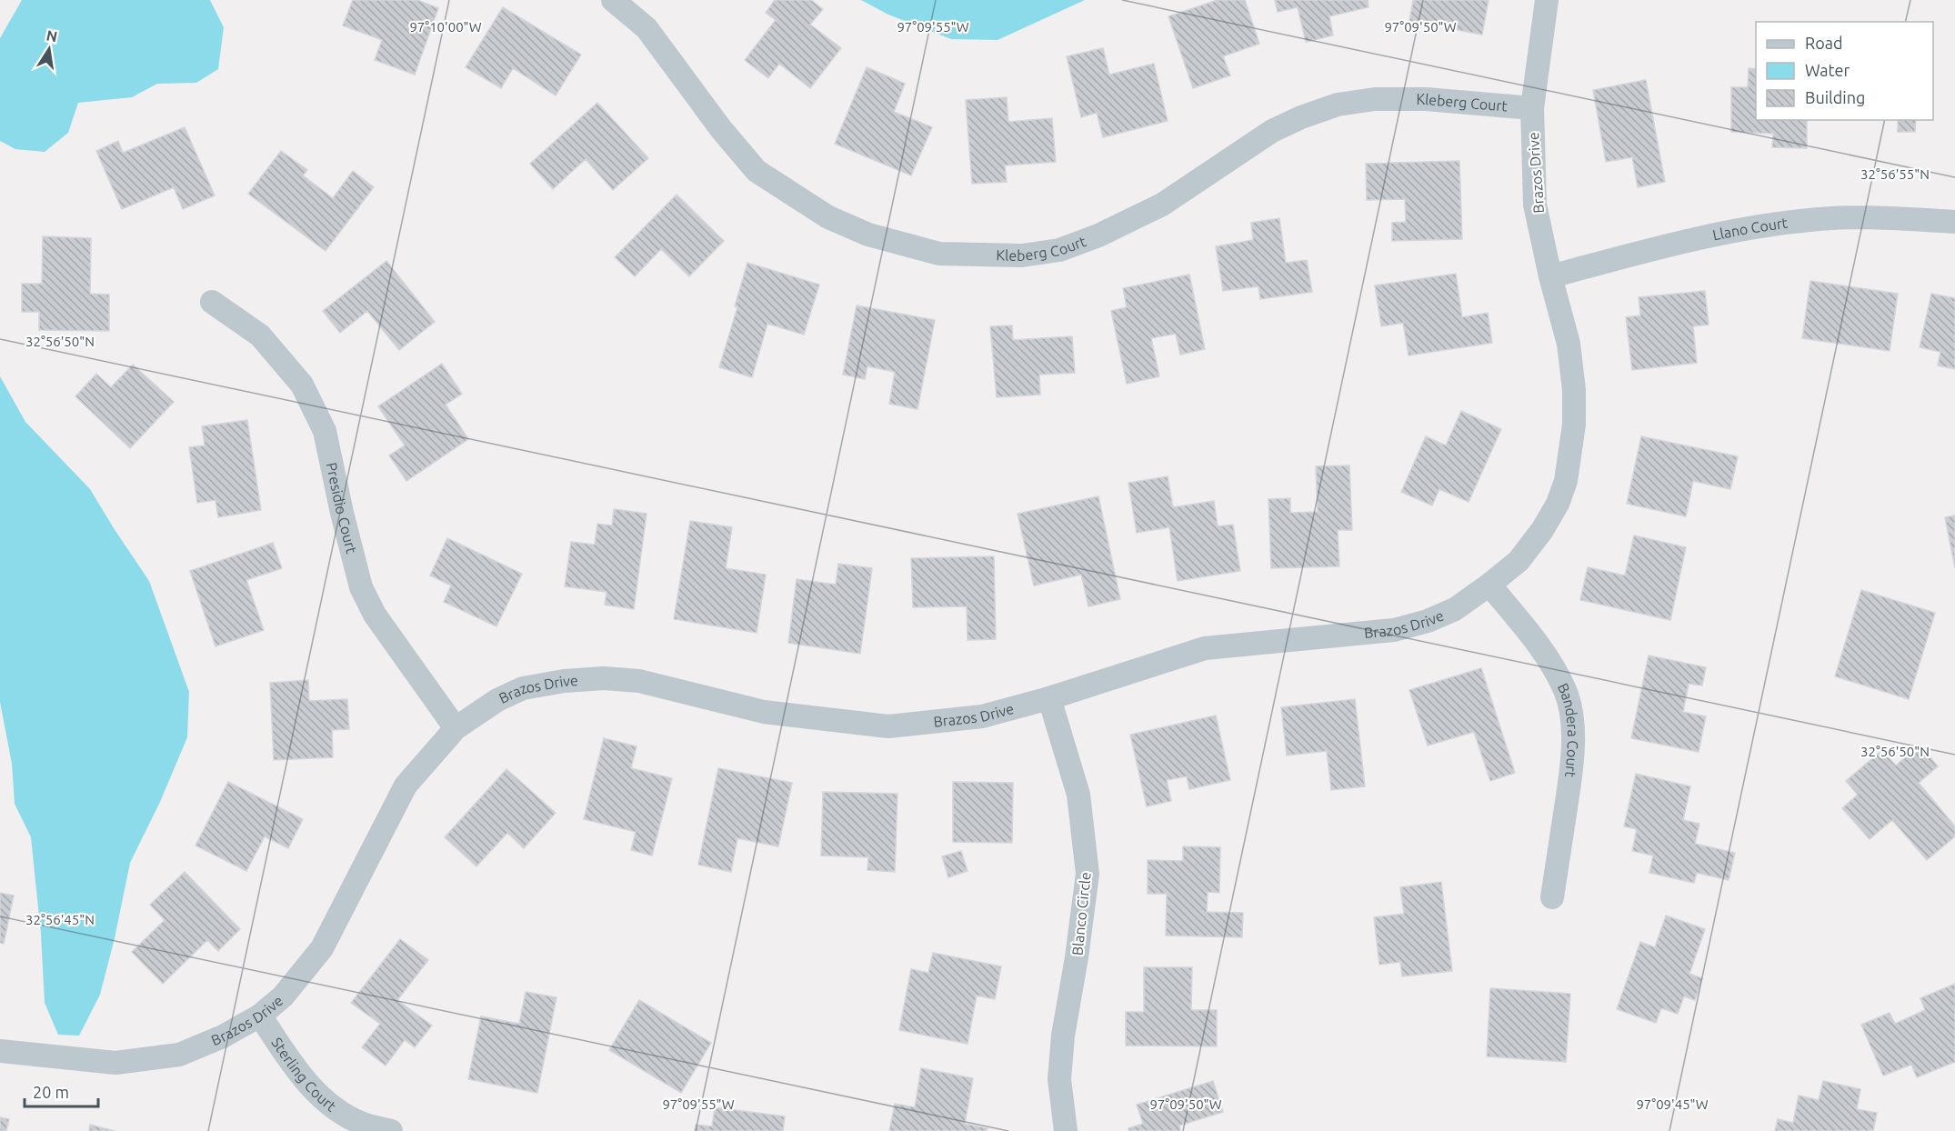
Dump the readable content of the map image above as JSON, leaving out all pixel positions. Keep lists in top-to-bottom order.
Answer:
{
  "streets": {
    "street": [
      "Kleberg Court",
      "Brazos Drive",
      "Llano Court",
      "Presidio Court",
      "Bandera Court",
      "Blanco Circle",
      "Sterling Court"
    ]
  },
  "crossings": [
    ["Kleberg Court", "Brazos Drive"],
    ["Brazos Drive", "Llano Court"],
    ["Brazos Drive", "Presidio Court"],
    ["Brazos Drive", "Bandera Court"],
    ["Brazos Drive", "Blanco Circle"],
    ["Brazos Drive", "Sterling Court"]
  ],
  "legend": ["Road", "Water", "Building"],
  "scale_bar": "20 m",
  "north": "top",
  "coordinates": [
    "97°10'00\"W",
    "97°09'55\"W",
    "97°09'50\"W",
    "32°56'55\"N",
    "32°56'50\"N",
    "32°56'45\"N",
    "97°09'45\"W"
  ]
}
